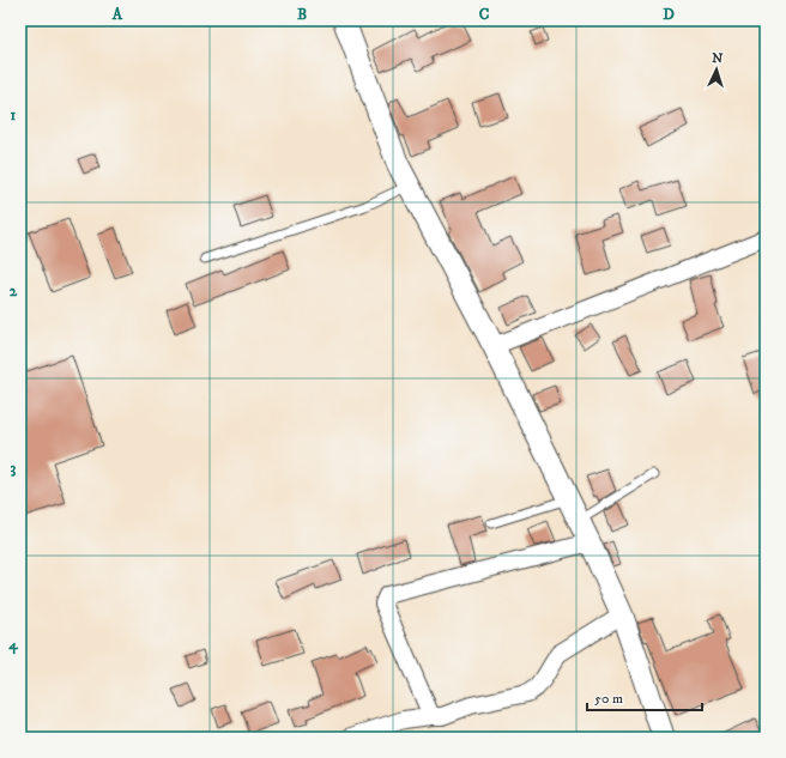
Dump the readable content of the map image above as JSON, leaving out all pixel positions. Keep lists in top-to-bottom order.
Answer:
{
  "scale_bar": "50 m",
  "north": "top",
  "grid": {
    "columns": [
      "A",
      "B",
      "C",
      "D"
    ],
    "rows": [
      "1",
      "2",
      "3",
      "4"
    ]
  }
}
